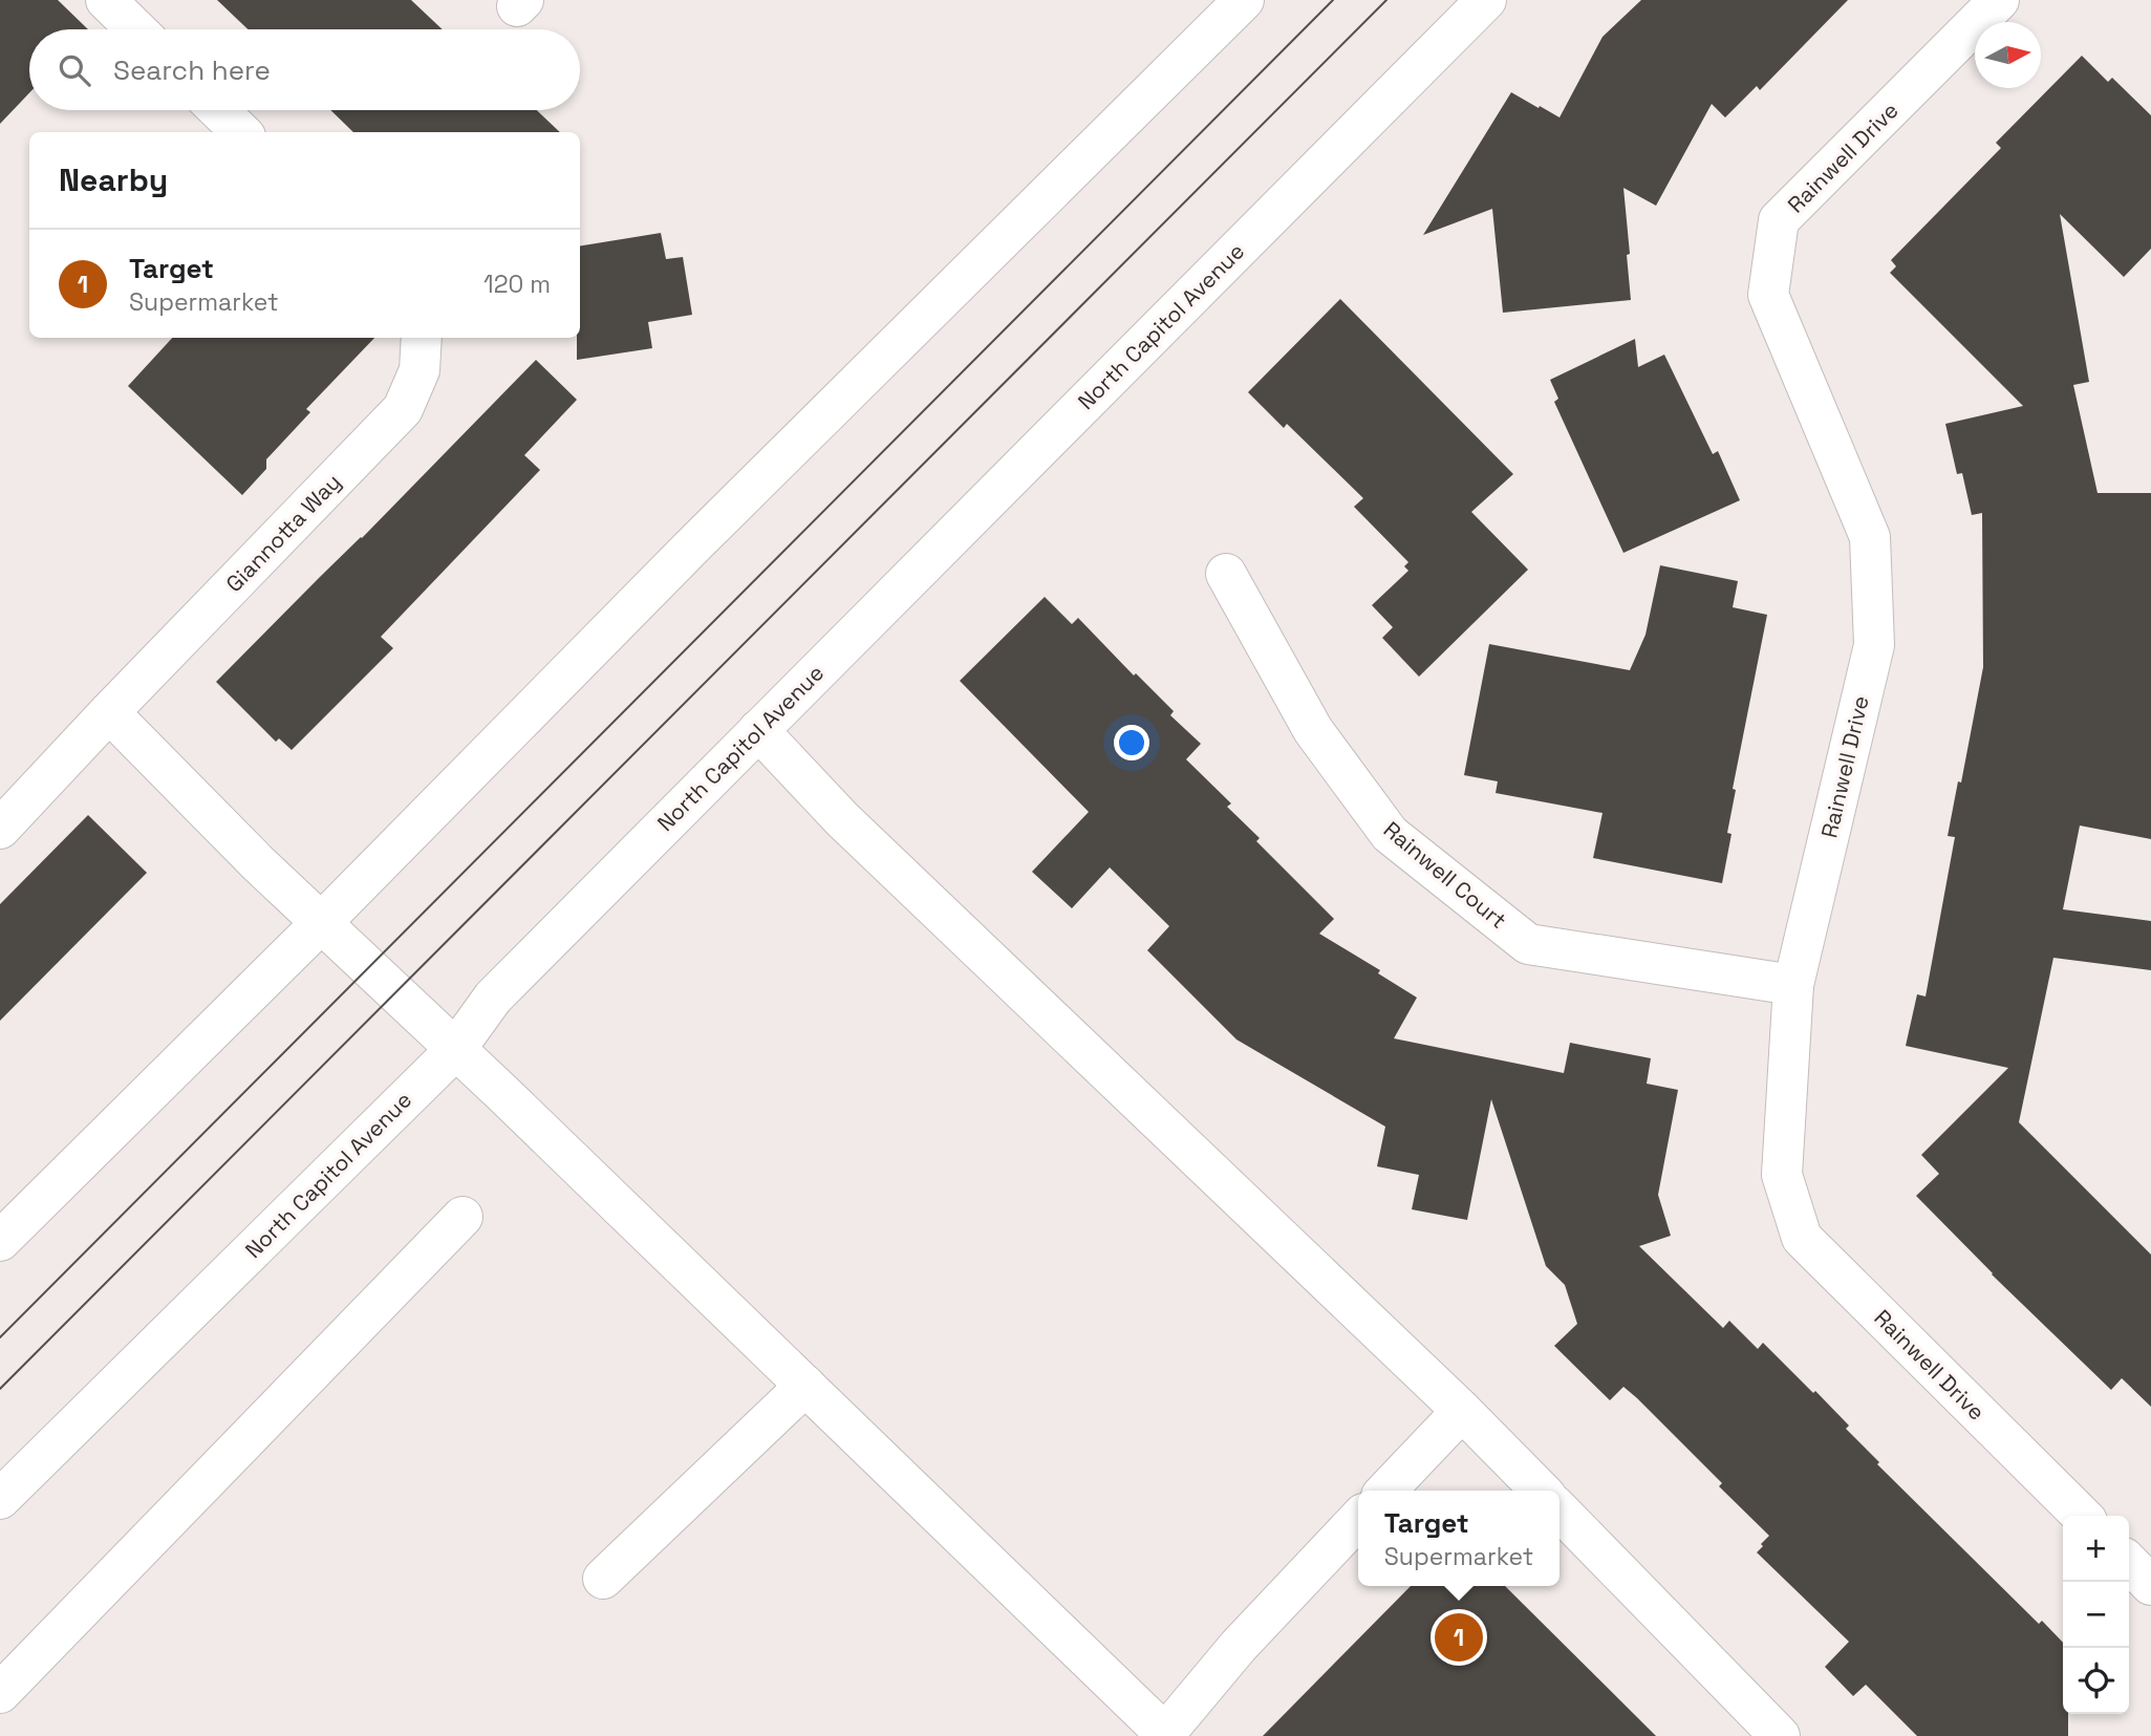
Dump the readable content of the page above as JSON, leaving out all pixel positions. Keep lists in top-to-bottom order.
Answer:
{
  "streets": {
    "main road": [
      "Rainwell Drive",
      "North Capitol Avenue",
      "Giannotta Way",
      "Rainwell Court"
    ]
  },
  "crossings": [
    ["Rainwell Drive", "Rainwell Court"]
  ],
  "north": "right",
  "page": {
    "search": "Search here",
    "heading": "Nearby",
    "list": [
      {
        "mark": "1",
        "name": "Target",
        "note": "Supermarket",
        "value": "120 m"
      }
    ],
    "popup": ["Target", "Supermarket"],
    "map_buttons": ["+", "−"],
    "pins": "1"
  }
}
